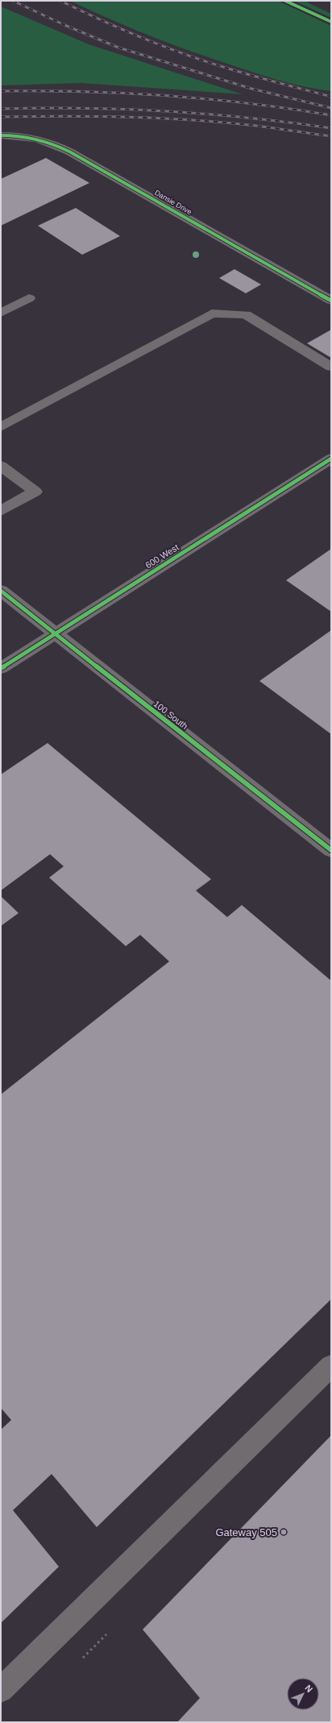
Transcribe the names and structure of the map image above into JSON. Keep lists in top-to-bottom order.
{
  "streets": {
    "street": ["Dansie Drive", "600 West", "100 South"]
  },
  "crossings": [
    ["600 West", "100 South"]
  ],
  "places": ["Gateway 505"],
  "north": "top right"
}
